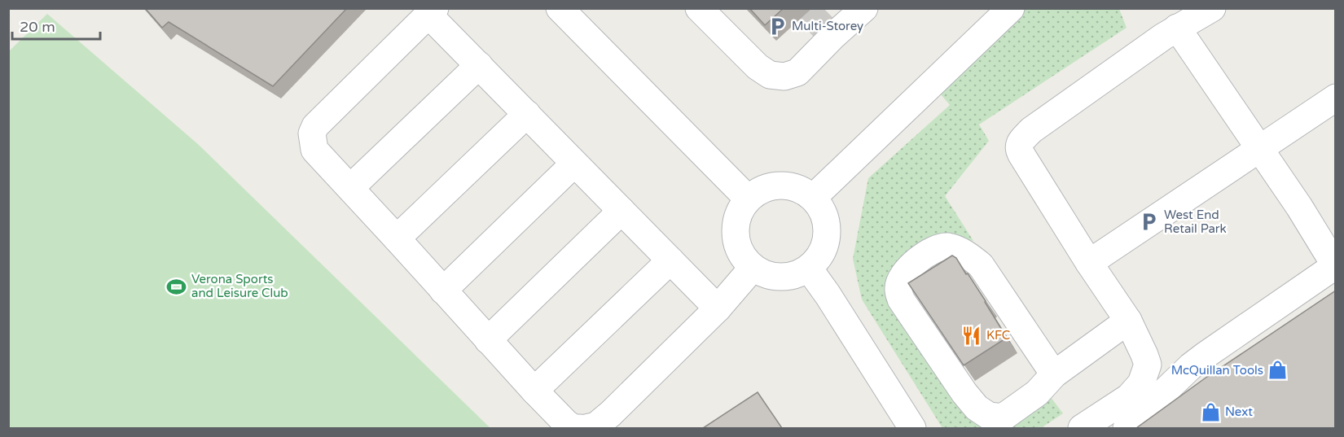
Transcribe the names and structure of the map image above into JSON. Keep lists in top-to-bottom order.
{
  "places": {
    "parking": ["Multi-Storey", "West End Retail Park"],
    "sports": ["Verona Sports and Leisure Club"],
    "restaurant": ["KFC"],
    "shop": ["McQuillan Tools", "Next"]
  },
  "scale_bar": "20 m"
}
